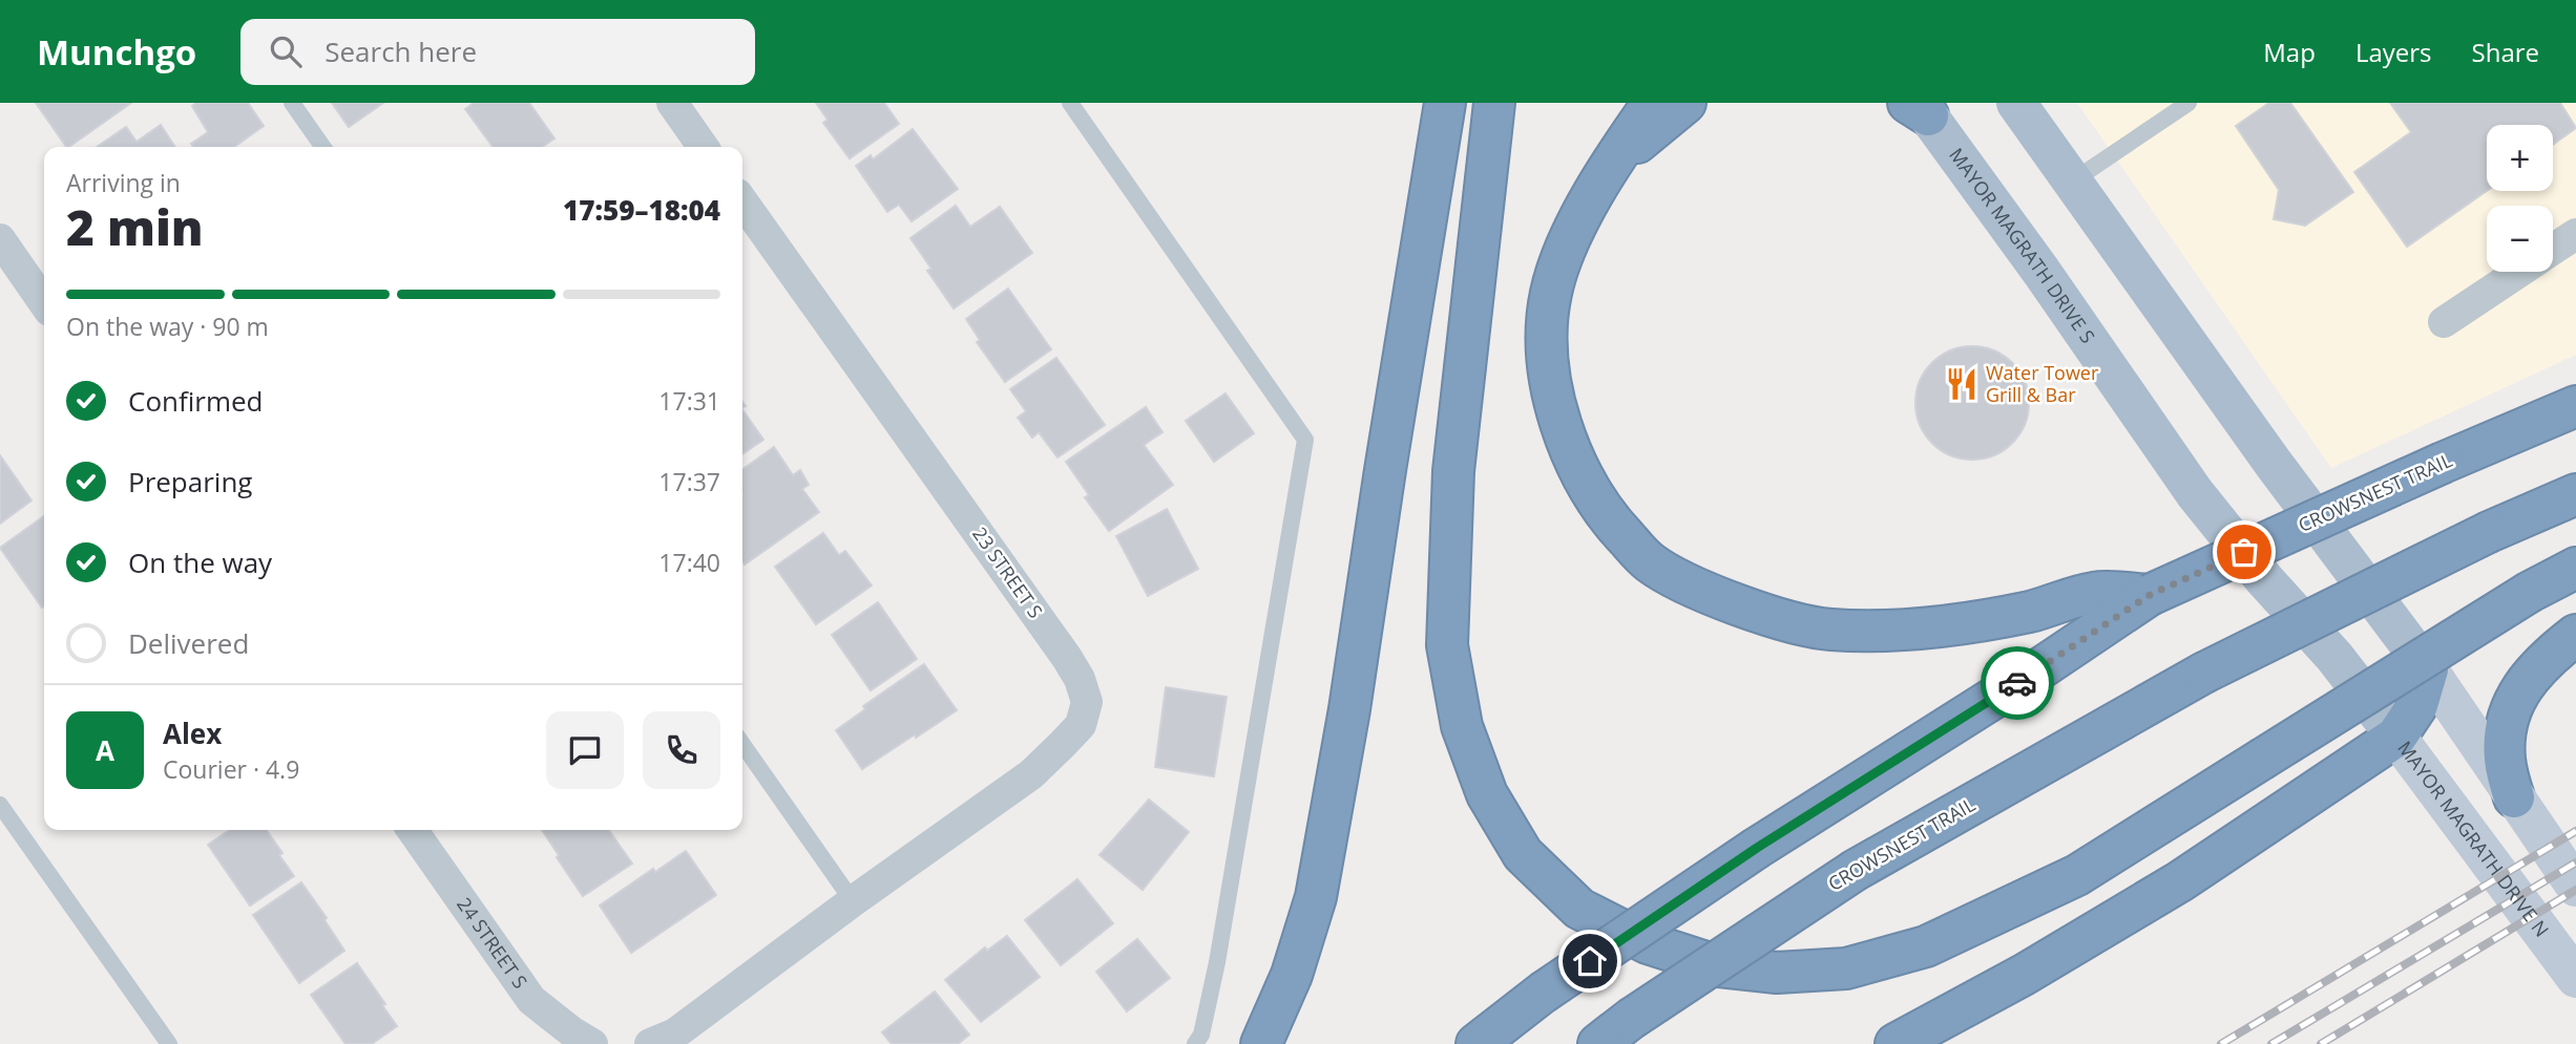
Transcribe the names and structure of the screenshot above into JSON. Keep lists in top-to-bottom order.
{
  "streets": {
    "highway": ["CROWSNEST TRAIL"],
    "main road": ["MAYOR MAGRATH DRIVE S", "MAYOR MAGRATH DRIVE N"],
    "street": ["23 STREET S", "24 STREET S"]
  },
  "crossings": [
    ["MAYOR MAGRATH DRIVE S", "MAYOR MAGRATH DRIVE N"]
  ],
  "places": {
    "restaurant": ["Water Tower Grill & Bar"]
  },
  "page": {
    "header": "Munchgo",
    "search": "Search here",
    "nav": ["Map", "Layers", "Share"],
    "map_buttons": ["+", "−"],
    "heading": ["2 min", "Arriving in", "17:59–18:04"],
    "panel": ["Alex", "Courier · 4.9"],
    "bar": "On the way · 90 m",
    "list": [
      ["Confirmed", "17:31"],
      ["Preparing", "17:37"],
      ["On the way", "17:40"],
      "Delivered"
    ],
    "round": "A"
  }
}
